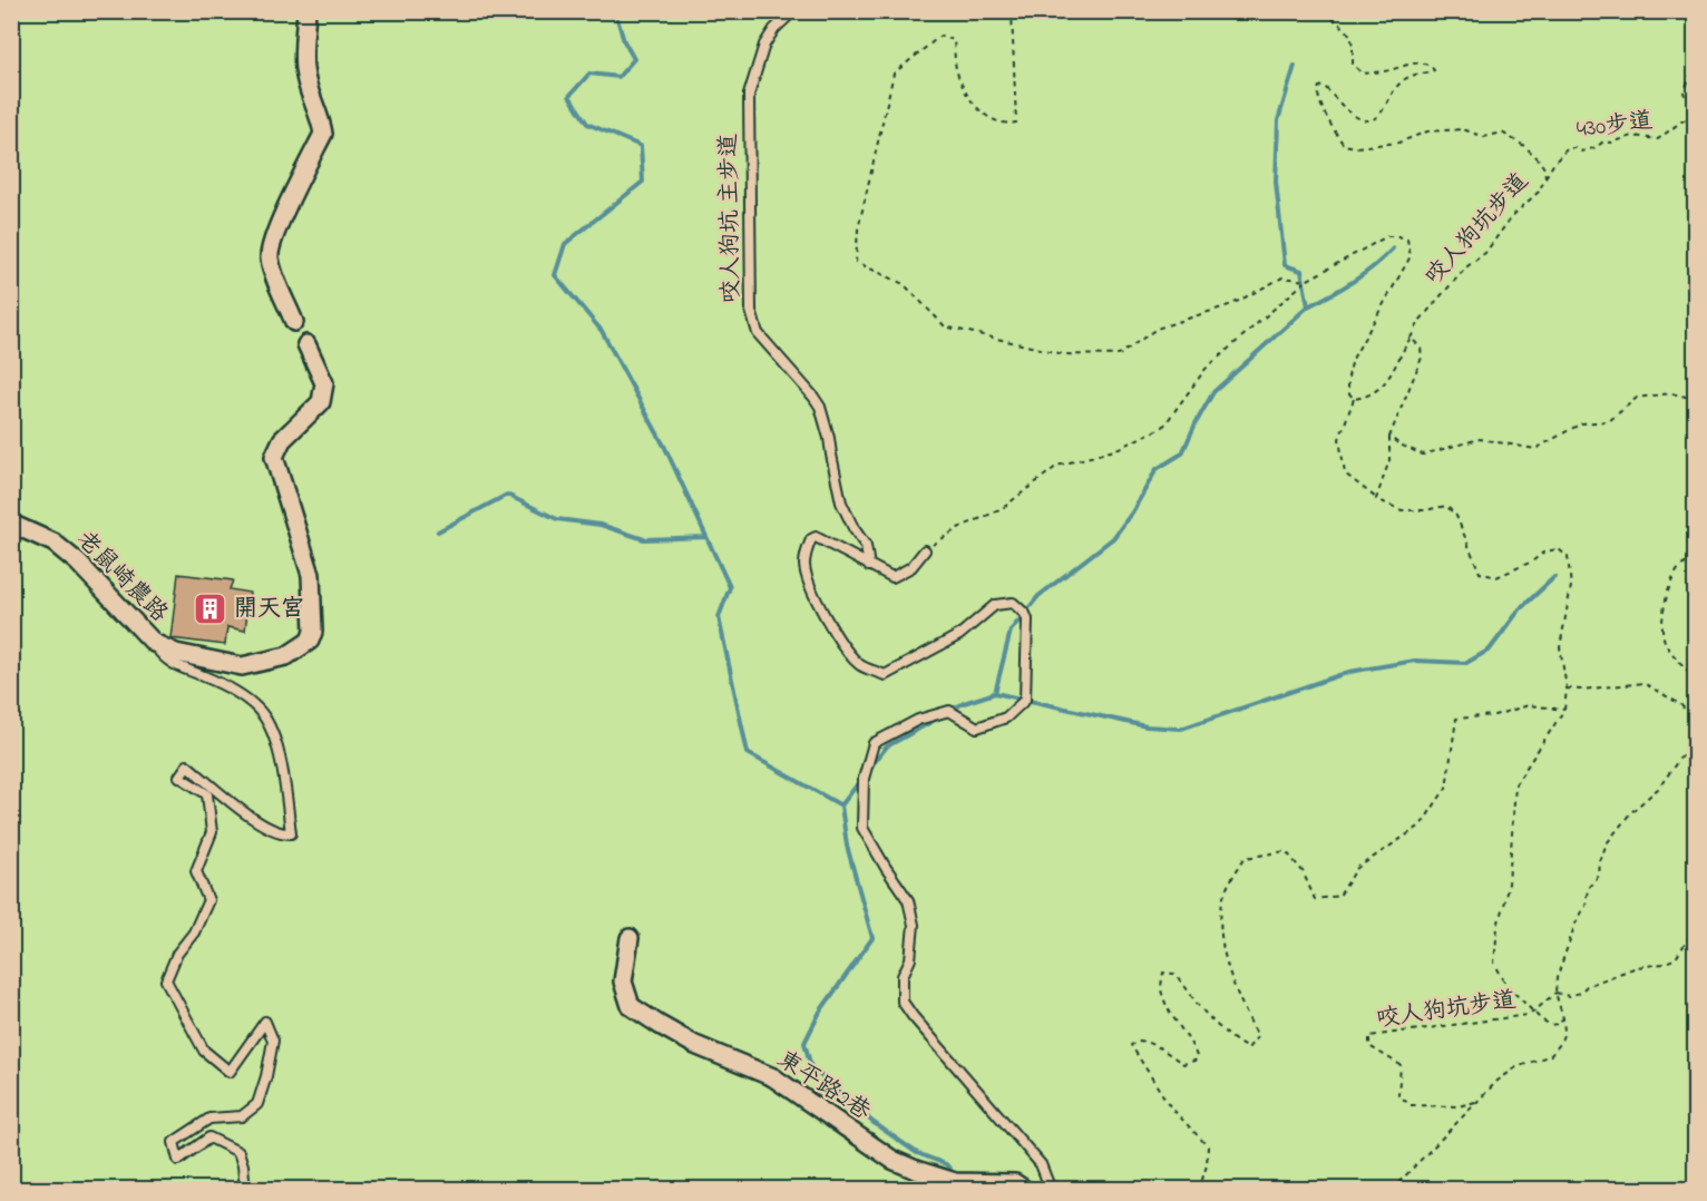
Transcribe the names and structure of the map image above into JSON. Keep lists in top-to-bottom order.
{
  "streets": {
    "street": ["老鼠崎農路", "東平路2巷"],
    "lane": ["咬人狗坑 主步道"],
    "path": ["430步道", "咬人狗坑步道"]
  },
  "crossings": [
    ["430步道", "咬人狗坑步道"]
  ],
  "places": {
    "building": ["開天宮"]
  }
}
